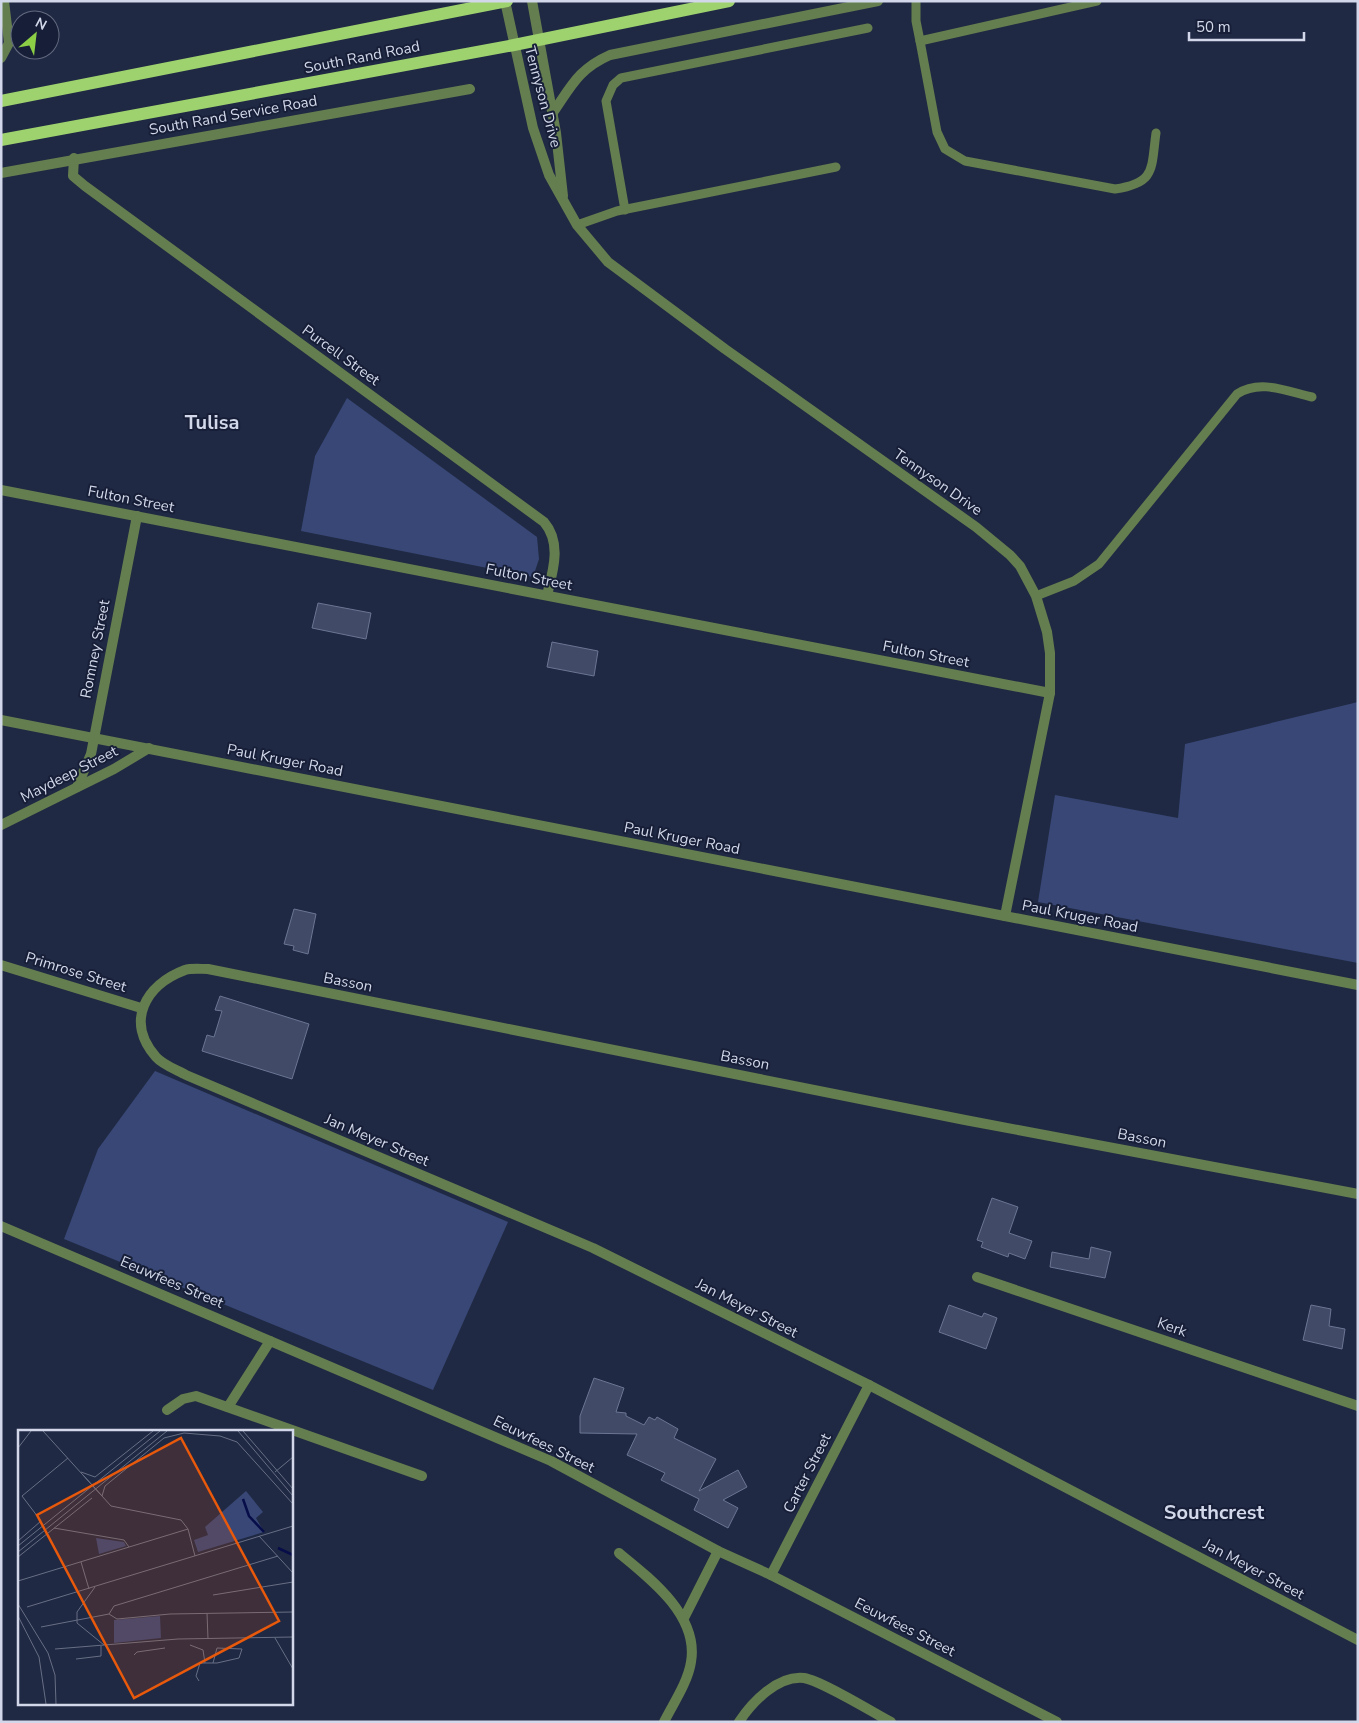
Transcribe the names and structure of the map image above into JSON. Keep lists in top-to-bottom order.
{
  "streets": {
    "main road": ["South Rand Road"],
    "street": [
      "Tennyson Drive",
      "South Rand Service Road",
      "Purcell Street",
      "Fulton Street",
      "Romney Street",
      "Paul Kruger Road",
      "Maydeep Street",
      "Primrose Street",
      "Basson",
      "Jan Meyer Street",
      "Eeuwfees Street",
      "Kerk",
      "Carter Street"
    ]
  },
  "crossings": [
    ["South Rand Road", "Tennyson Drive"],
    ["Tennyson Drive", "Fulton Street"],
    ["Tennyson Drive", "Paul Kruger Road"],
    ["South Rand Service Road", "Purcell Street"],
    ["Purcell Street", "Fulton Street"],
    ["Fulton Street", "Romney Street"],
    ["Romney Street", "Paul Kruger Road"],
    ["Romney Street", "Maydeep Street"],
    ["Paul Kruger Road", "Maydeep Street"],
    ["Primrose Street", "Basson"],
    ["Primrose Street", "Jan Meyer Street"],
    ["Basson", "Jan Meyer Street"],
    ["Jan Meyer Street", "Carter Street"],
    ["Eeuwfees Street", "Carter Street"]
  ],
  "districts": ["Tulisa", "Southcrest"],
  "scale_bar": "50 m",
  "north": "top right"
}
